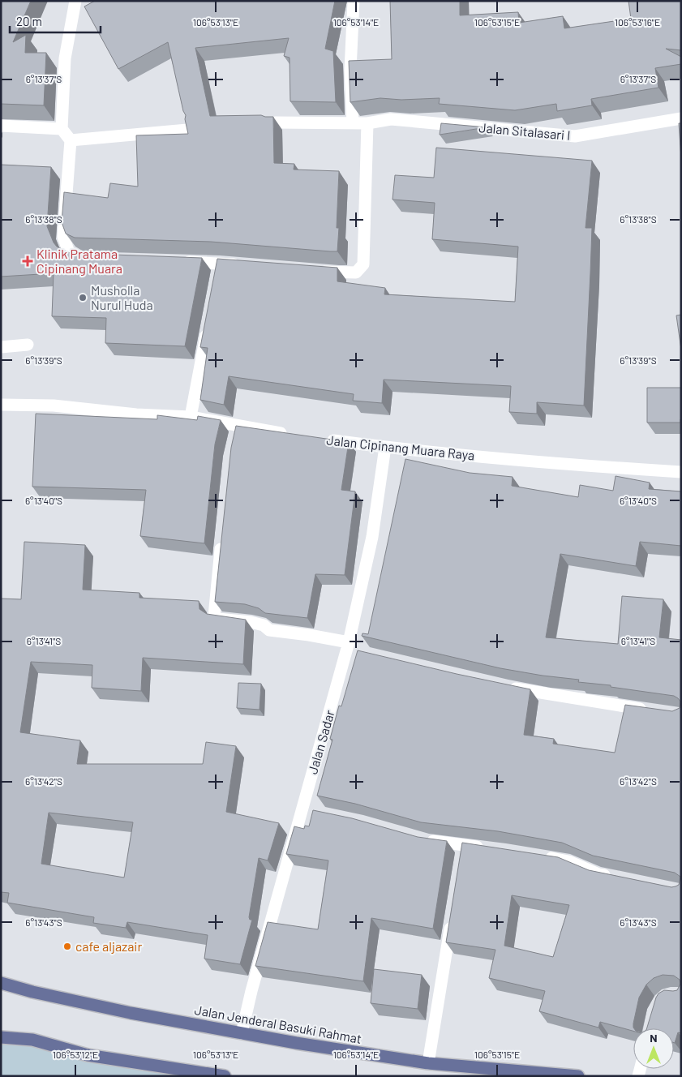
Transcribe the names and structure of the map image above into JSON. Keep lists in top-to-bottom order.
{
  "streets": {
    "main road": ["Jalan Jenderal Basuki Rahmat"],
    "street": ["Jalan Sitalasari I", "Jalan Cipinang Muara Raya", "Jalan Sadar"]
  },
  "crossings": [
    ["Jalan Cipinang Muara Raya", "Jalan Sadar"],
    ["Jalan Sadar", "Jalan Jenderal Basuki Rahmat"]
  ],
  "places": {
    "health": ["Klinik Pratama Cipinang Muara"],
    "other": ["Musholla Nurul Huda", "cafe aljazair"]
  },
  "scale_bar": "20 m",
  "north": "top",
  "coordinates": [
    "106°53'13\"E",
    "106°53'14\"E",
    "106°53'15\"E",
    "106°53'16\"E",
    "6°13'37\"S",
    "6°13'38\"S",
    "6°13'39\"S",
    "6°13'40\"S",
    "6°13'41\"S",
    "6°13'42\"S",
    "6°13'43\"S",
    "106°53'12\"E"
  ]
}
